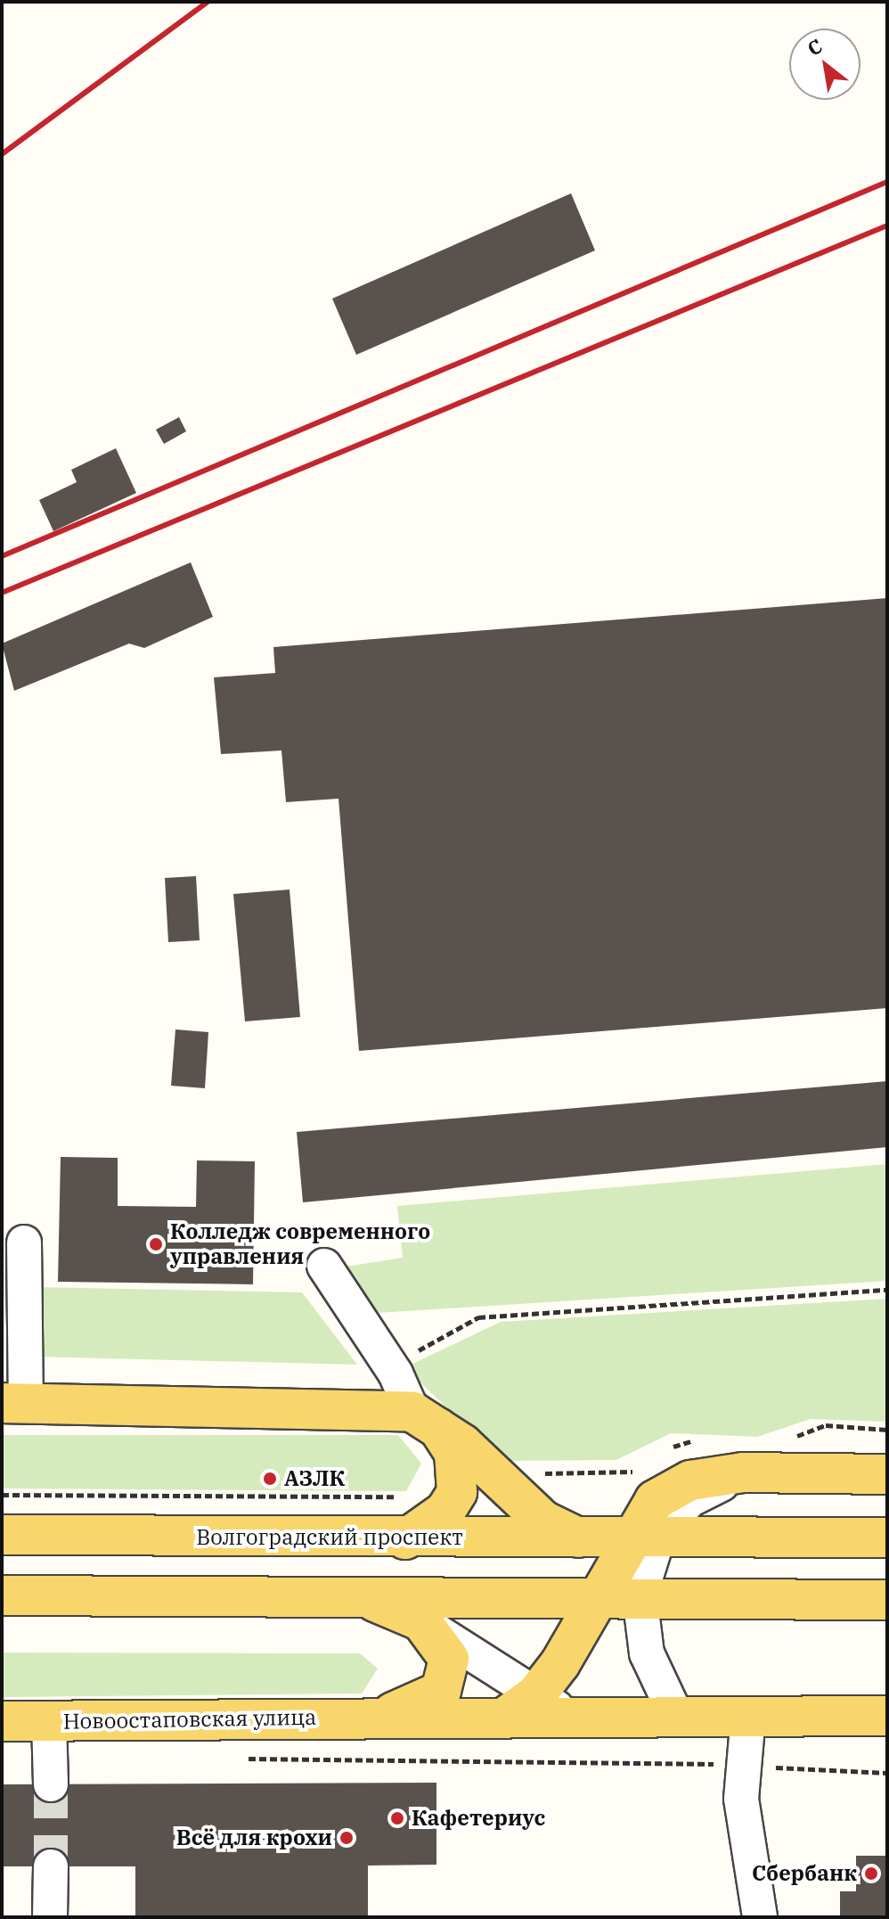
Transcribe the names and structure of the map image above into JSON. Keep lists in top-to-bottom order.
{
  "streets": {
    "main road": ["Волгоградский проспект", "Новоостаповская улица"]
  },
  "places": [
    "Колледж современного управления",
    "АЗЛК",
    "Кафетериус",
    "Всё для крохи",
    "Сбербанк"
  ],
  "north": "top left"
}
